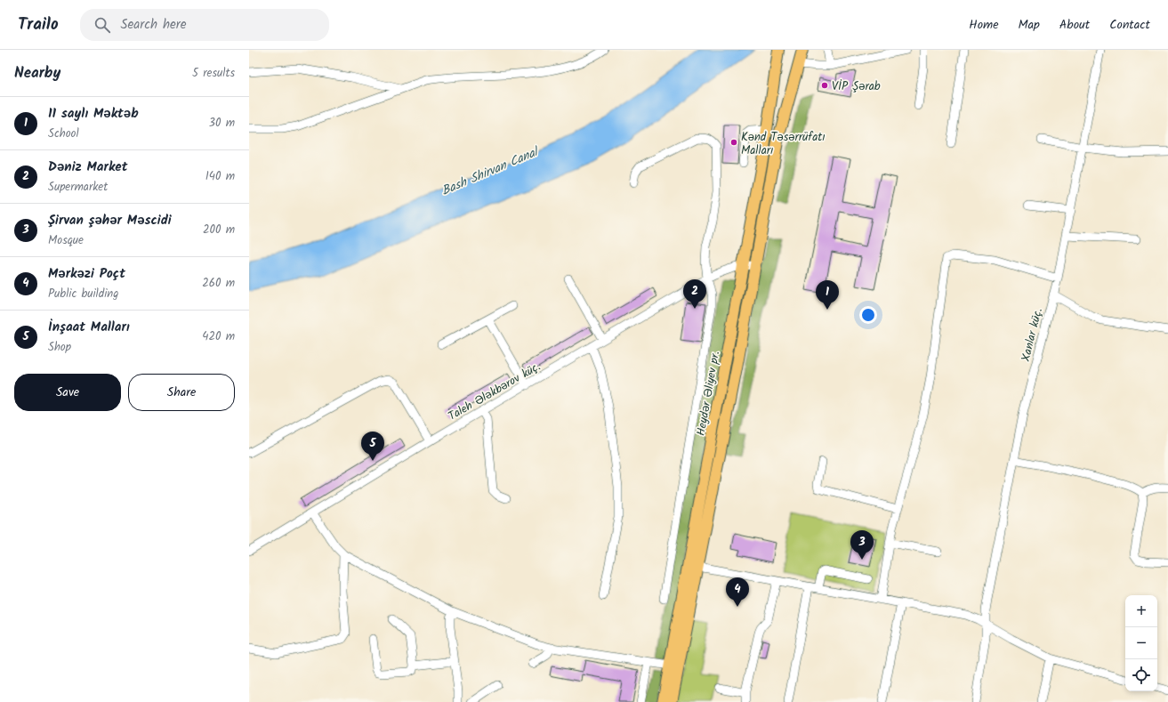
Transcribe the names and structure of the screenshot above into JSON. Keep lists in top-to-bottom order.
{
  "streets": {
    "main road": ["Heydər Əliyev pr."],
    "street": ["Xanlar küç.", "Taleh Ələkbərov küç."]
  },
  "crossings": [
    ["Taleh Ələkbərov küç.", "Heydər Əliyev pr."]
  ],
  "water": ["Bash Shirvan Canal"],
  "places": ["VİP Şərab", "Kənd Təsərrüfatı Malları"],
  "page": {
    "header": "Trailo",
    "search": "Search here",
    "nav": [
      "Home",
      "Map",
      "About",
      "Contact"
    ],
    "heading": ["Nearby", "5 results"],
    "list": [
      {
        "mark": "1",
        "name": "11 saylı Məktəb",
        "note": "School",
        "value": "30 m"
      },
      {
        "mark": "2",
        "name": "Dəniz Market",
        "note": "Supermarket",
        "value": "140 m"
      },
      {
        "mark": "3",
        "name": "Şirvan şəhər Məscidi",
        "note": "Mosque",
        "value": "200 m"
      },
      {
        "mark": "4",
        "name": "Mərkəzi Poçt",
        "note": "Public building",
        "value": "260 m"
      },
      {
        "mark": "5",
        "name": "İnşaat Malları",
        "note": "Shop",
        "value": "420 m"
      }
    ],
    "pins": [
      "2",
      "1",
      "5",
      "3",
      "4"
    ],
    "buttons": ["Save", "Share"],
    "map_buttons": ["+", "−"]
  }
}
